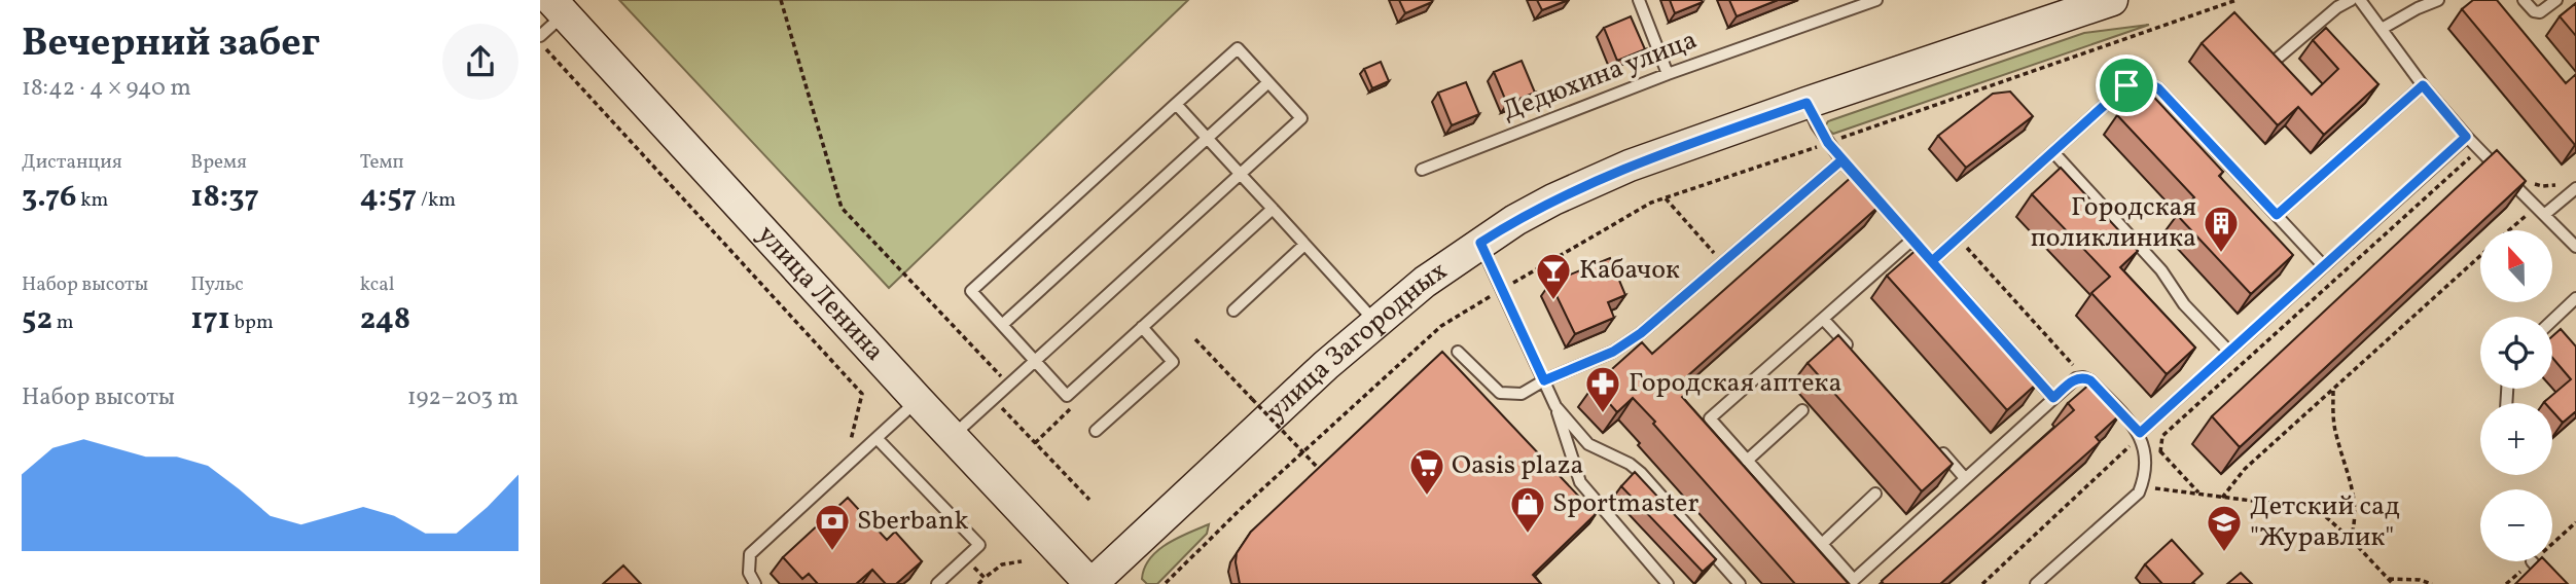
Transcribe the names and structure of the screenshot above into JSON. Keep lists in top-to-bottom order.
{
  "streets": {
    "main road": ["улица Ленина", "улица Загородных"],
    "lane": ["Дедюхина улица"]
  },
  "crossings": [
    ["улица Ленина", "улица Загородных"]
  ],
  "places": {
    "building": ["Городская поликлиника"],
    "bar": ["Кабачок"],
    "pharmacy": ["Городская аптека"],
    "supermarket": ["Oasis plaza"],
    "shop": ["Sportmaster"],
    "bank": ["Sberbank"],
    "school or university": ["Детский сад \"Журавлик\""]
  },
  "north": "top",
  "page": {
    "heading": ["Вечерний забег", "18:42 · 4 × 940 m"],
    "stats": [
      ["Дистанция", "3.76 km"],
      ["Время", "18:37"],
      ["Темп", "4:57 /km"],
      ["Набор высоты", "52 m"],
      ["Пульс", "171 bpm"],
      ["kcal", "248"]
    ],
    "map_buttons": ["+", "−"],
    "chart": ["Набор высоты", "192–203 m"]
  }
}
